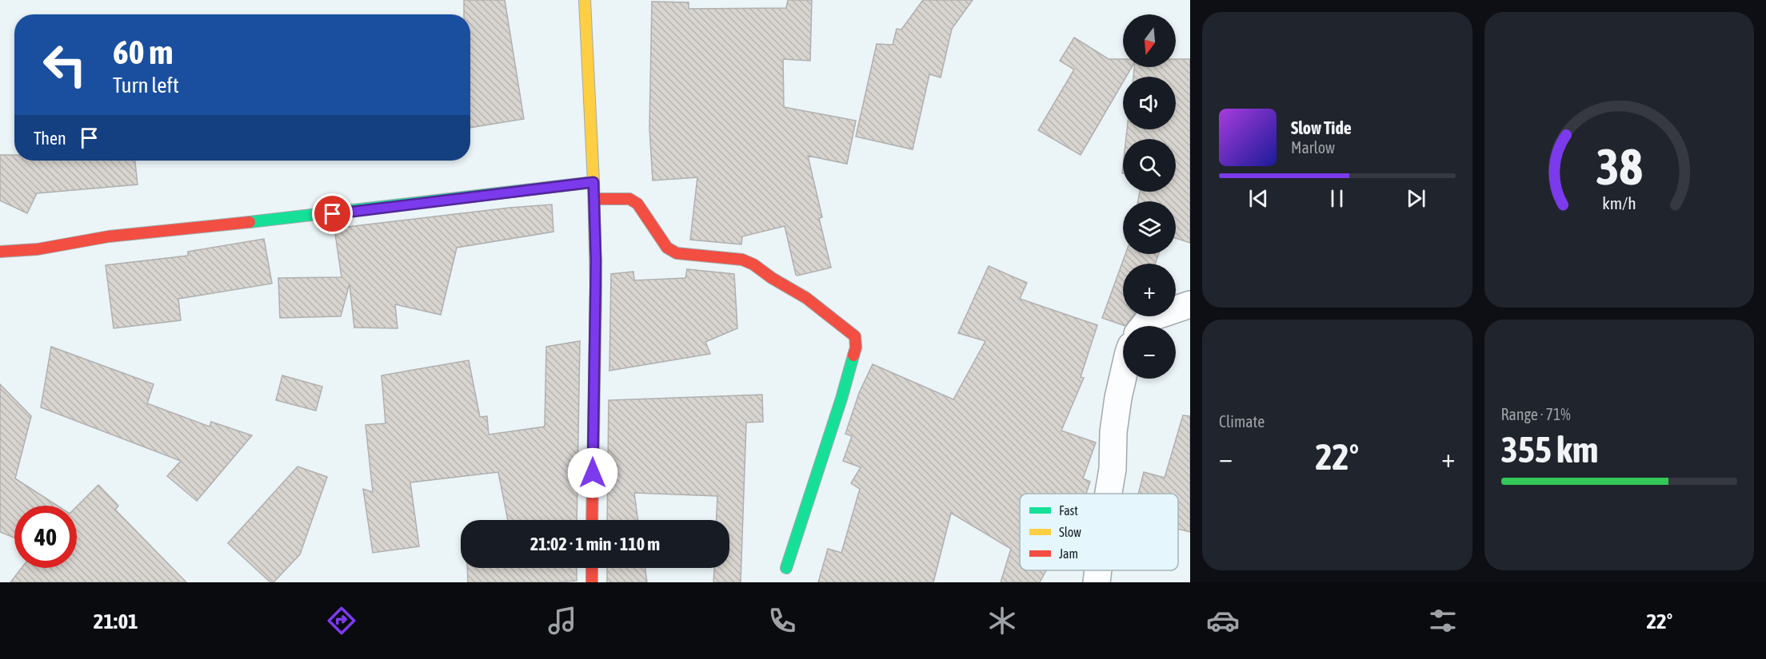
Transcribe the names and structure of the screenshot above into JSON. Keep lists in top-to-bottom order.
{
  "legend": ["Fast", "Slow", "Jam"],
  "north": "bottom",
  "page": {
    "map_buttons": ["+", "−"],
    "turn": ["60 m", "Turn left"],
    "song": ["Slow Tide", "Marlow"],
    "then": "Then",
    "tile": [
      "Climate",
      ["Range · 71%", "355 km"]
    ],
    "heat": ["−", "22°", "+"],
    "limit": "40",
    "trip": "21:02 · 1 min · 110 m",
    "tabs": ["21:01", "22°"],
    "gauge": ["38", "km/h"]
  }
}
